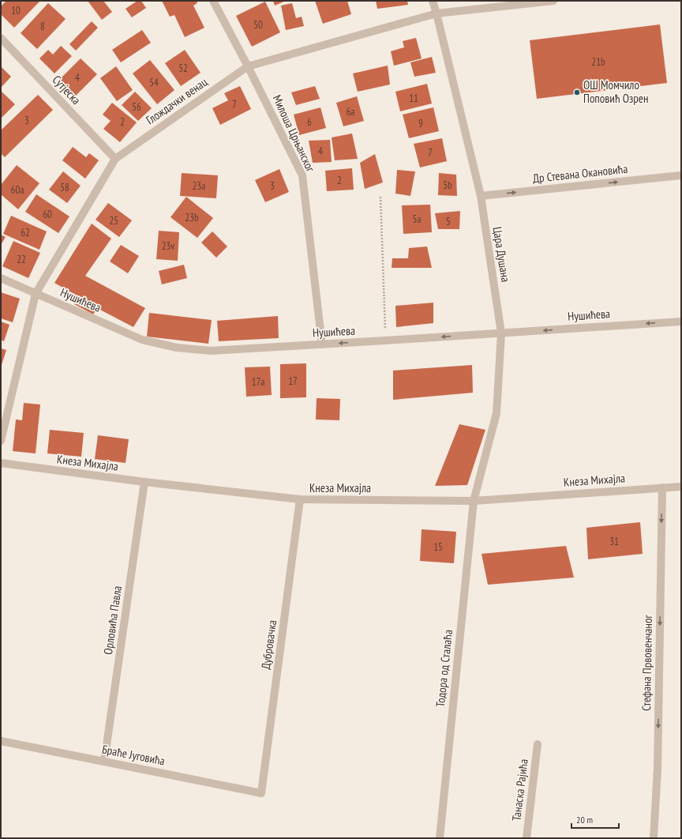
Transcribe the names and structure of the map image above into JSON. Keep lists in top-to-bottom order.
{
  "streets": {
    "street": [
      "Сутјеска",
      "Глождачки венац",
      "Милоша Црњанског",
      "Др Стевана Окановића",
      "Цара Душана",
      "Нушићева",
      "Кнеза Михајла",
      "Орловића Павла",
      "Дубровачка",
      "Стефана Првовенчаног",
      "Тодора од Сталаћа",
      "Браће Југовића",
      "Танаска Рајића"
    ]
  },
  "crossings": [
    ["Сутјеска", "Глождачки венац"],
    ["Глождачки венац", "Милоша Црњанског"],
    ["Глождачки венац", "Цара Душана"],
    ["Глождачки венац", "Нушићева"],
    ["Милоша Црњанског", "Нушићева"],
    ["Др Стевана Окановића", "Цара Душана"],
    ["Цара Душана", "Нушићева"],
    ["Цара Душана", "Кнеза Михајла"],
    ["Цара Душана", "Тодора од Сталаћа"],
    ["Кнеза Михајла", "Орловића Павла"],
    ["Кнеза Михајла", "Дубровачка"],
    ["Кнеза Михајла", "Стефана Првовенчаног"],
    ["Кнеза Михајла", "Тодора од Сталаћа"],
    ["Орловића Павла", "Браће Југовића"],
    ["Дубровачка", "Браће Југовића"]
  ],
  "one_way": ["Др Стевана Окановића", "Нушићева", "Стефана Првовенчаног"],
  "places": ["ОШ Момчило Поповић Озрен"],
  "house_numbers": [
    "10",
    "50",
    "8",
    "21b",
    "52",
    "4",
    "54",
    "11",
    "7",
    "56",
    "6a",
    "3",
    "2",
    "6",
    "9",
    "4",
    "7",
    "2",
    "5b",
    "23a",
    "3",
    "58",
    "60a",
    "60",
    "23b",
    "5a",
    "25",
    "5",
    "62",
    "23v",
    "22",
    "17",
    "17a",
    "31",
    "15"
  ],
  "scale_bar": "20 m"
}
